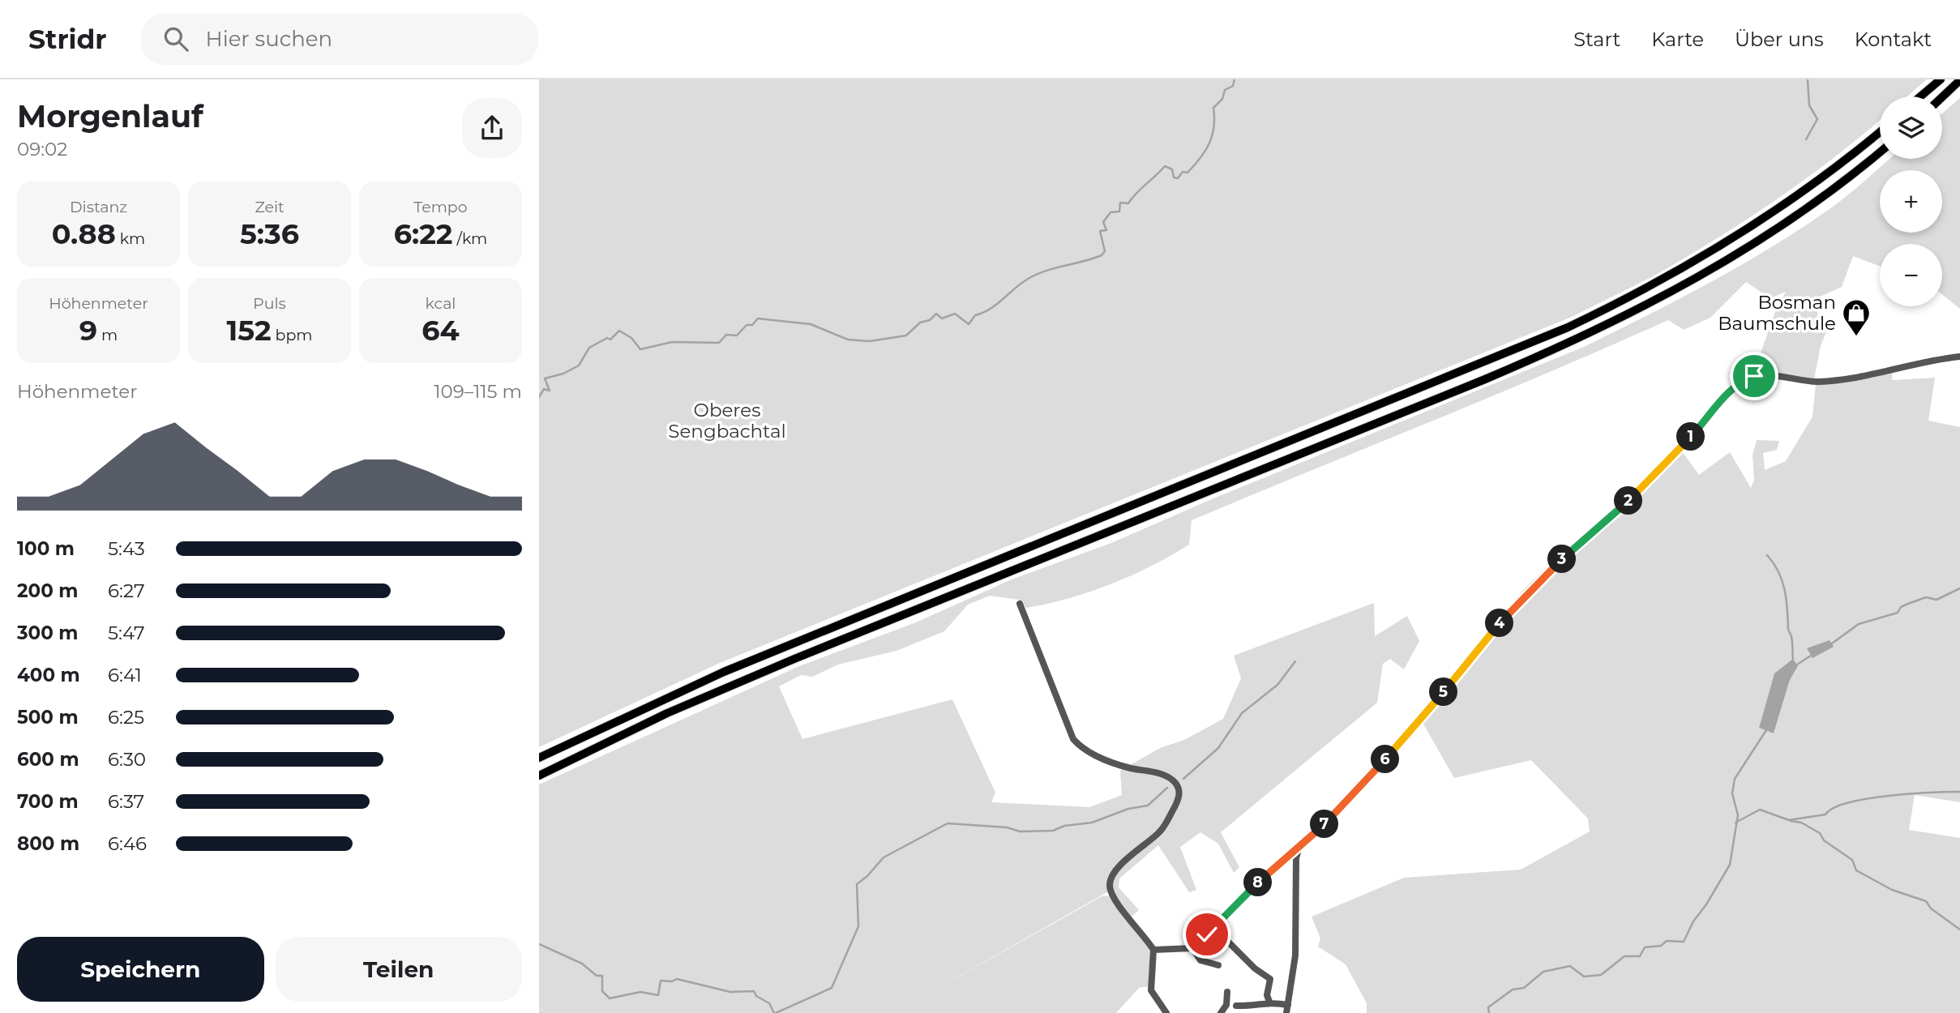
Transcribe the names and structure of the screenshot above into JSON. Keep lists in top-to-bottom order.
{
  "parks": ["Oberes Sengbachtal"],
  "places": {
    "shop": ["Bosman Baumschule"]
  },
  "page": {
    "header": "Stridr",
    "search": "Hier suchen",
    "nav": [
      "Start",
      "Karte",
      "Über uns",
      "Kontakt"
    ],
    "heading": ["Morgenlauf", "09:02"],
    "map_buttons": ["+", "−"],
    "stats": [
      ["Distanz", "0.88 km"],
      ["Zeit", "5:36"],
      ["Tempo", "6:22 /km"],
      ["Höhenmeter", "9 m"],
      ["Puls", "152 bpm"],
      ["kcal", "64"]
    ],
    "chart": ["Höhenmeter", "109–115 m"],
    "pins": [
      "1",
      "2",
      "3",
      "4",
      "5",
      "6",
      "7",
      "8"
    ],
    "list": [
      {
        "name": "100 m",
        "note": "5:43"
      },
      {
        "name": "200 m",
        "note": "6:27"
      },
      {
        "name": "300 m",
        "note": "5:47"
      },
      {
        "name": "400 m",
        "note": "6:41"
      },
      {
        "name": "500 m",
        "note": "6:25"
      },
      {
        "name": "600 m",
        "note": "6:30"
      },
      {
        "name": "700 m",
        "note": "6:37"
      },
      {
        "name": "800 m",
        "note": "6:46"
      }
    ],
    "buttons": ["Speichern", "Teilen"]
  }
}
